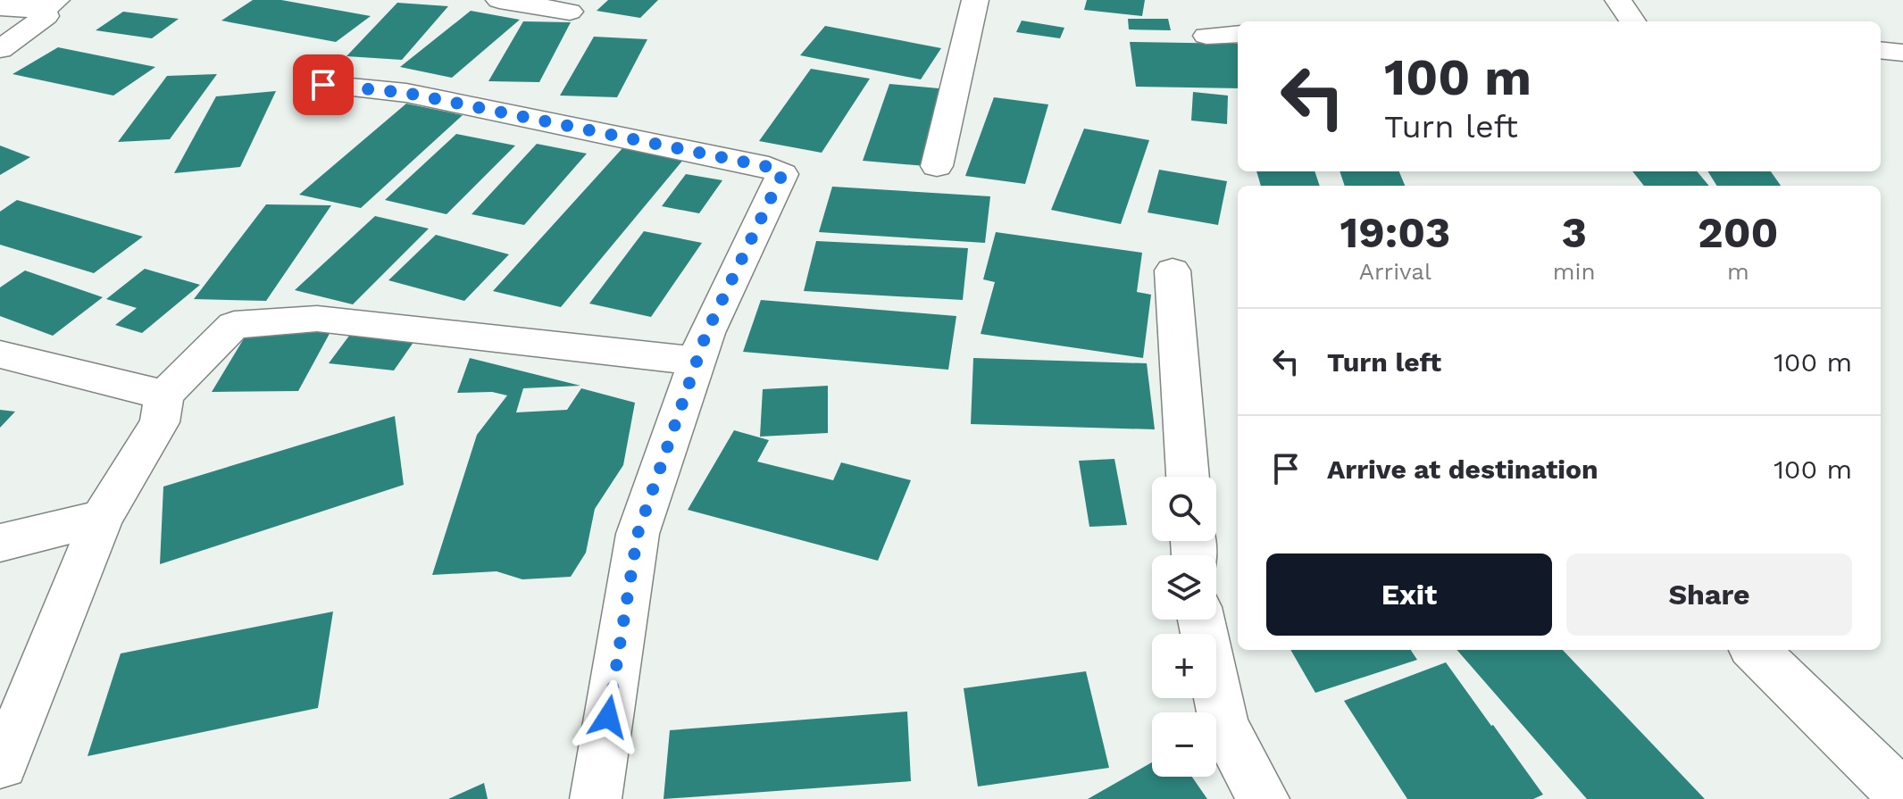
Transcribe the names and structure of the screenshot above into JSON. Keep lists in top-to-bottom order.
{
  "page": {
    "turn": ["100 m", "Turn left"],
    "eta": [
      "19:03",
      "Arrival",
      "3",
      "min",
      "200",
      "m"
    ],
    "list": [
      {
        "name": "Turn left",
        "value": "100 m"
      },
      {
        "name": "Arrive at destination",
        "value": "100 m"
      }
    ],
    "map_buttons": ["+", "−"],
    "buttons": ["Exit", "Share"]
  }
}
